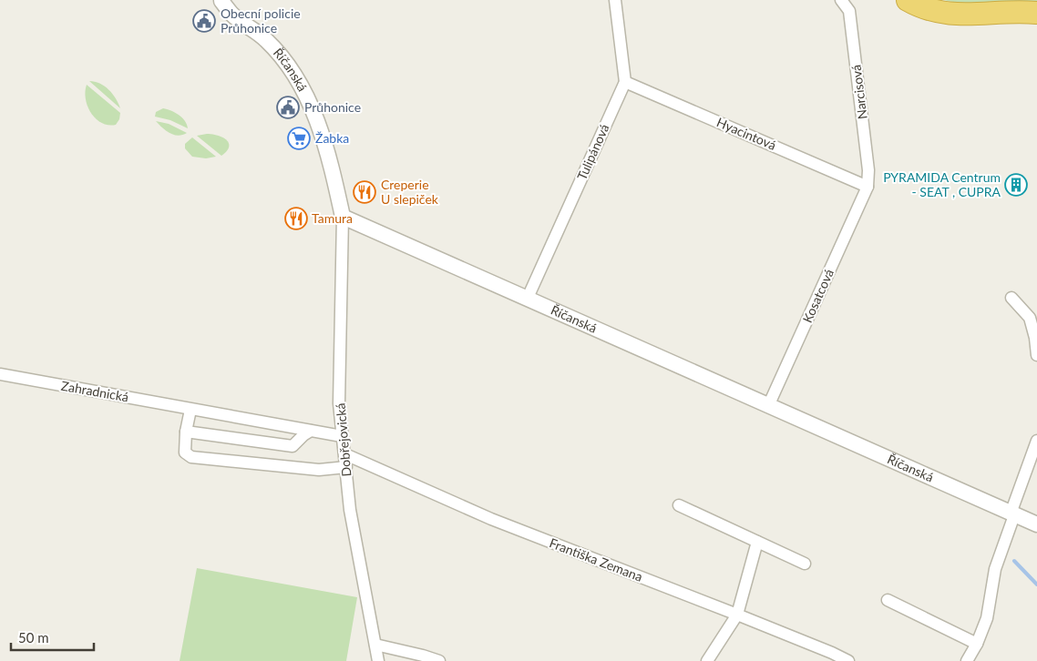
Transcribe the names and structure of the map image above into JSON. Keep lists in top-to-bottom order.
{
  "streets": {
    "street": [
      "Říčanská",
      "Narcisová",
      "Hyacintová",
      "Tulipánová",
      "Kosatcová",
      "Zahradnická",
      "Dobřejovická",
      "Františka Zemana"
    ]
  },
  "crossings": [
    ["Říčanská", "Tulipánová"],
    ["Říčanská", "Kosatcová"],
    ["Říčanská", "Dobřejovická"],
    ["Narcisová", "Hyacintová"],
    ["Narcisová", "Kosatcová"],
    ["Hyacintová", "Tulipánová"],
    ["Hyacintová", "Kosatcová"],
    ["Zahradnická", "Dobřejovická"],
    ["Dobřejovická", "Františka Zemana"]
  ],
  "places": {
    "public building": ["Obecní policie Průhonice", "Průhonice"],
    "supermarket": ["Žabka"],
    "building": ["PYRAMIDA Centrum - SEAT , CUPRA"],
    "restaurant": ["Creperie U slepiček", "Tamura"]
  },
  "scale_bar": "50 m"
}
